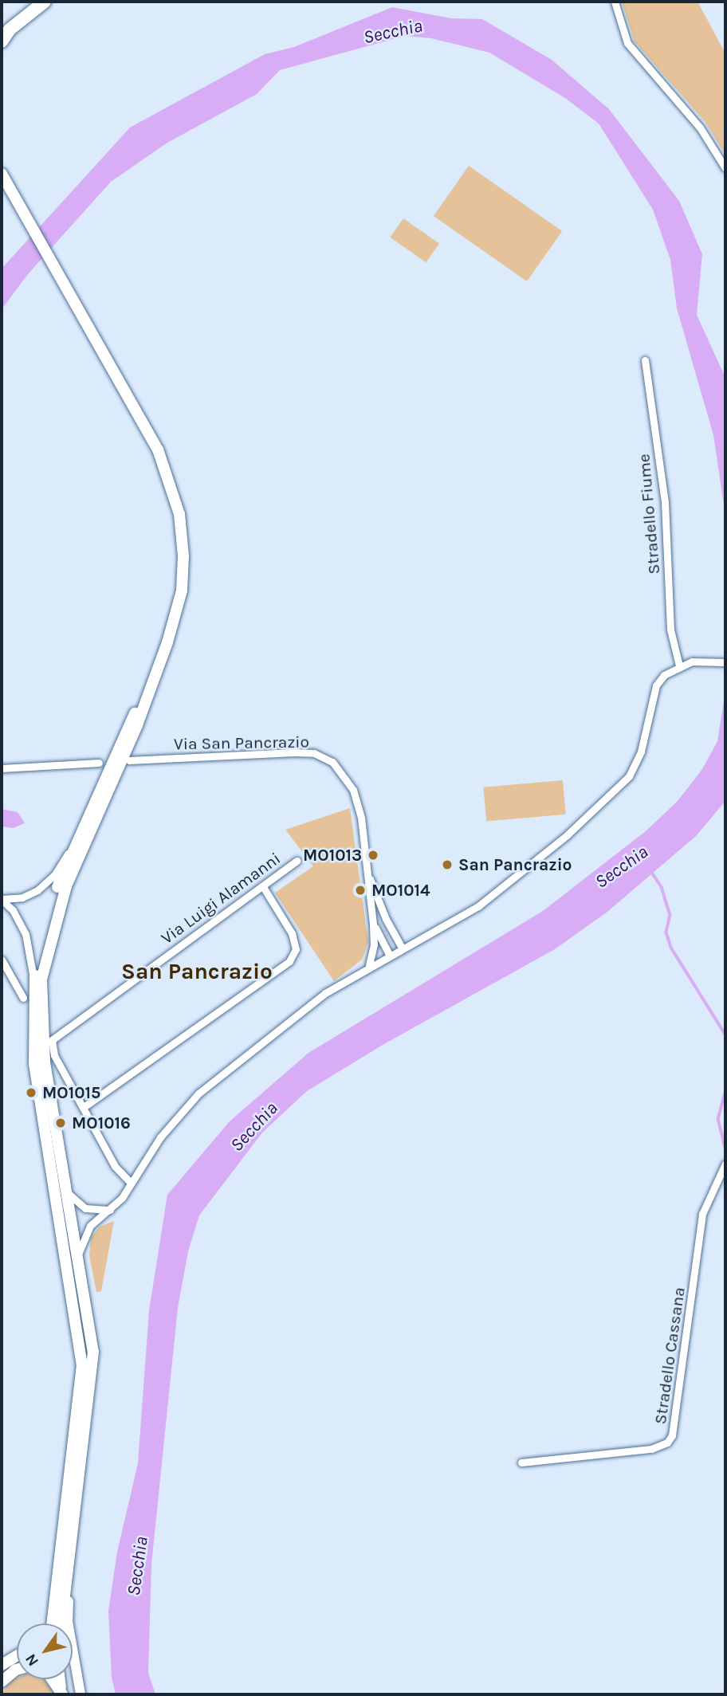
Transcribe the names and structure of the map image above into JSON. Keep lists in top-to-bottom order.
{
  "streets": {
    "street": [
      "Stradello Fiume",
      "Via San Pancrazio",
      "Via Luigi Alamanni",
      "Stradello Cassana"
    ]
  },
  "districts": ["San Pancrazio"],
  "water": ["Secchia"],
  "places": [
    "MO1013",
    "San Pancrazio",
    "MO1014",
    "MO1015",
    "MO1016"
  ],
  "north": "bottom left"
}
